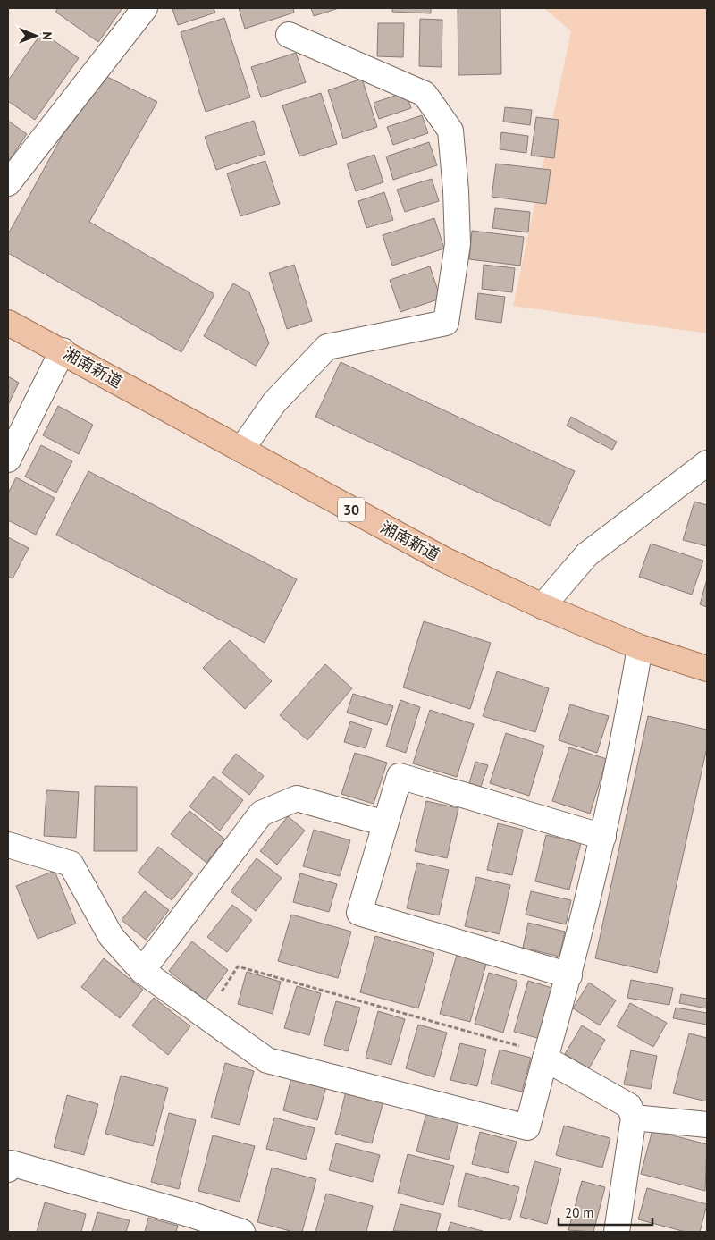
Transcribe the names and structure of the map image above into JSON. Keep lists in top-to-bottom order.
{
  "streets": {
    "main road": ["湘南新道", "30"]
  },
  "scale_bar": "20 m",
  "north": "right"
}
